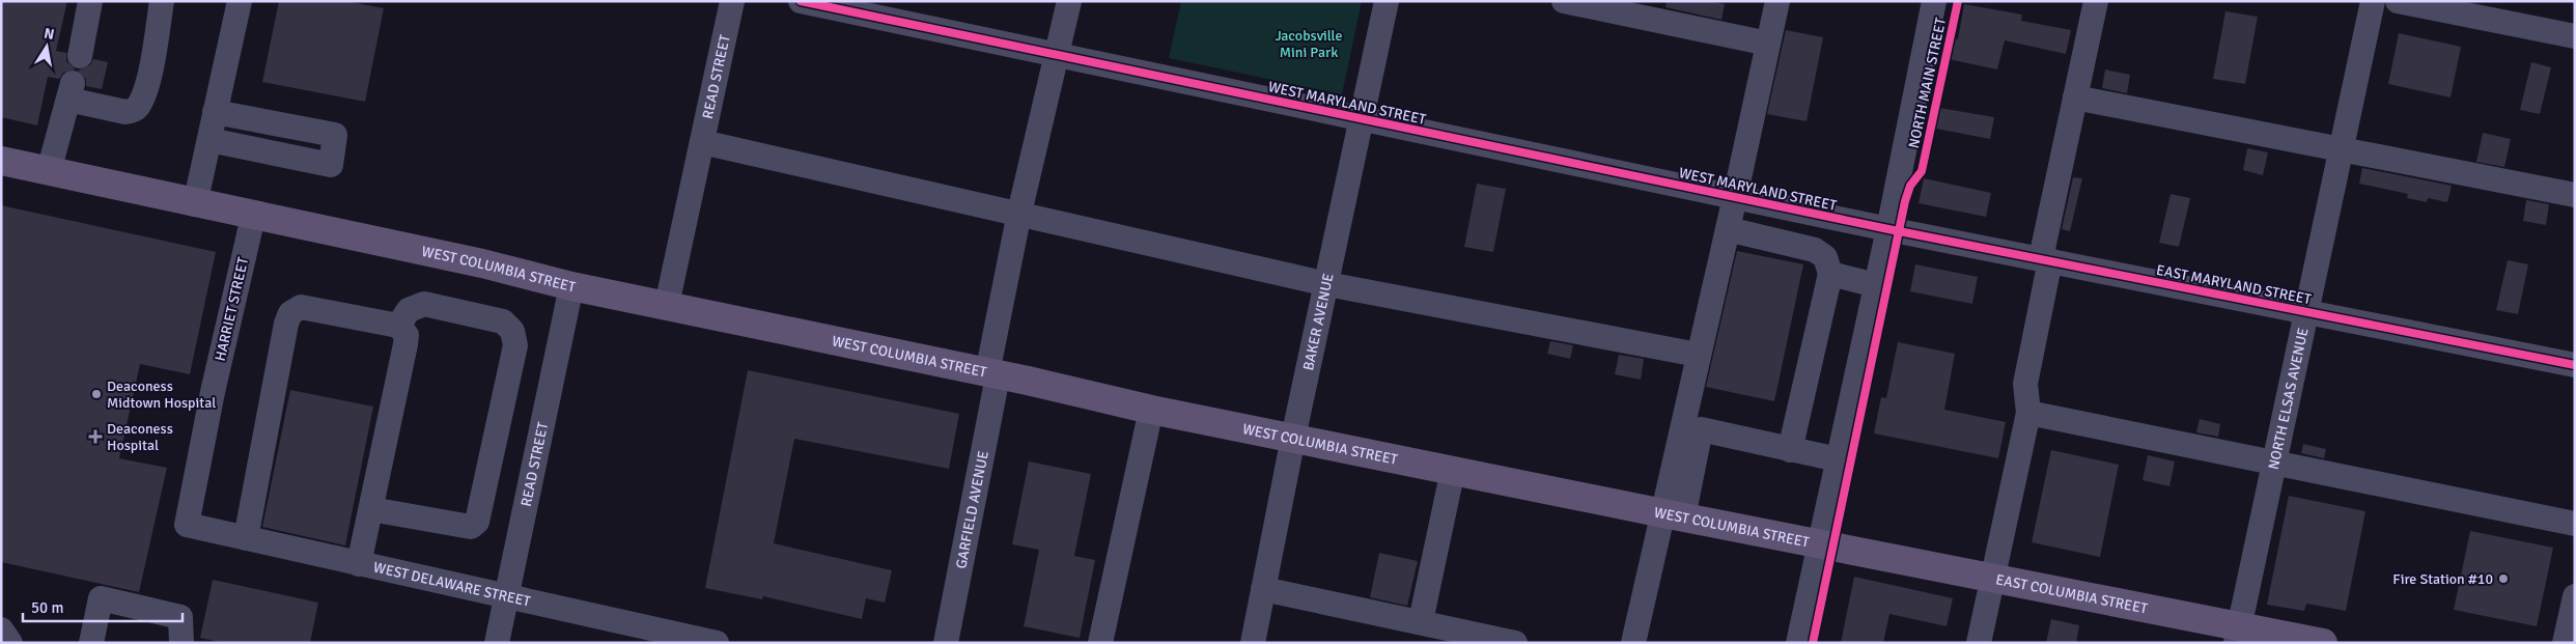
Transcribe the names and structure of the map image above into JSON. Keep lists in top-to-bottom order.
{
  "streets": {
    "main road": ["WEST COLUMBIA STREET", "EAST COLUMBIA STREET"],
    "street": [
      "READ STREET",
      "NORTH MAIN STREET",
      "WEST MARYLAND STREET",
      "EAST MARYLAND STREET",
      "HARRIET STREET",
      "BAKER AVENUE",
      "NORTH ELSAS AVENUE",
      "GARFIELD AVENUE",
      "WEST DELAWARE STREET"
    ]
  },
  "crossings": [
    ["READ STREET", "WEST COLUMBIA STREET"],
    ["READ STREET", "WEST DELAWARE STREET"],
    ["NORTH MAIN STREET", "WEST MARYLAND STREET"],
    ["NORTH MAIN STREET", "WEST COLUMBIA STREET"],
    ["NORTH MAIN STREET", "EAST MARYLAND STREET"],
    ["NORTH MAIN STREET", "EAST COLUMBIA STREET"],
    ["WEST MARYLAND STREET", "EAST MARYLAND STREET"],
    ["WEST MARYLAND STREET", "BAKER AVENUE"],
    ["WEST MARYLAND STREET", "GARFIELD AVENUE"],
    ["WEST COLUMBIA STREET", "HARRIET STREET"],
    ["WEST COLUMBIA STREET", "BAKER AVENUE"],
    ["WEST COLUMBIA STREET", "GARFIELD AVENUE"],
    ["WEST COLUMBIA STREET", "EAST COLUMBIA STREET"],
    ["EAST MARYLAND STREET", "NORTH ELSAS AVENUE"],
    ["HARRIET STREET", "WEST DELAWARE STREET"],
    ["NORTH ELSAS AVENUE", "EAST COLUMBIA STREET"]
  ],
  "parks": ["Jacobsville Mini Park"],
  "places": {
    "other": ["Deaconess Midtown Hospital", "Fire Station #10"],
    "health": ["Deaconess Hospital"]
  },
  "scale_bar": "50 m",
  "north": "top"
}
